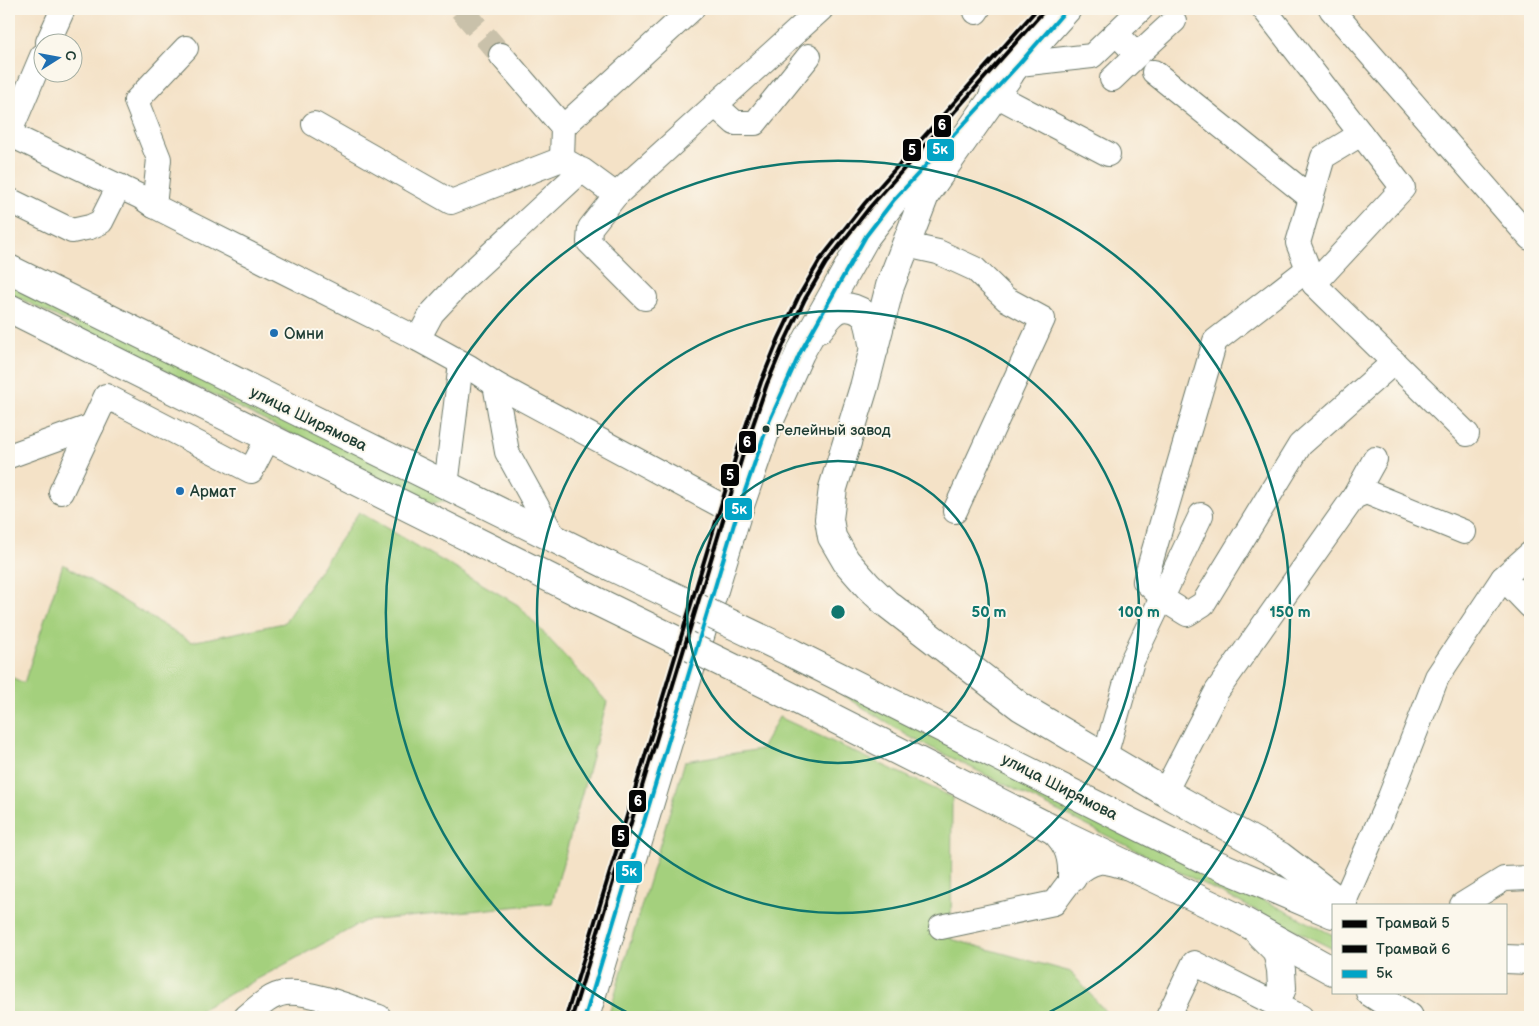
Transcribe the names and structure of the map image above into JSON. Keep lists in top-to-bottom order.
{
  "streets": {
    "main road": ["улица Ширямова"]
  },
  "places": ["Омни", "Релейный завод", "Армат"],
  "lines": ["tram line 5", "transit line 5к", "tram line 6"],
  "legend": ["Трамвай 5", "Трамвай 6", "5к"],
  "north": "right",
  "rings": ["50 m", "100 m", "150 m"]
}
